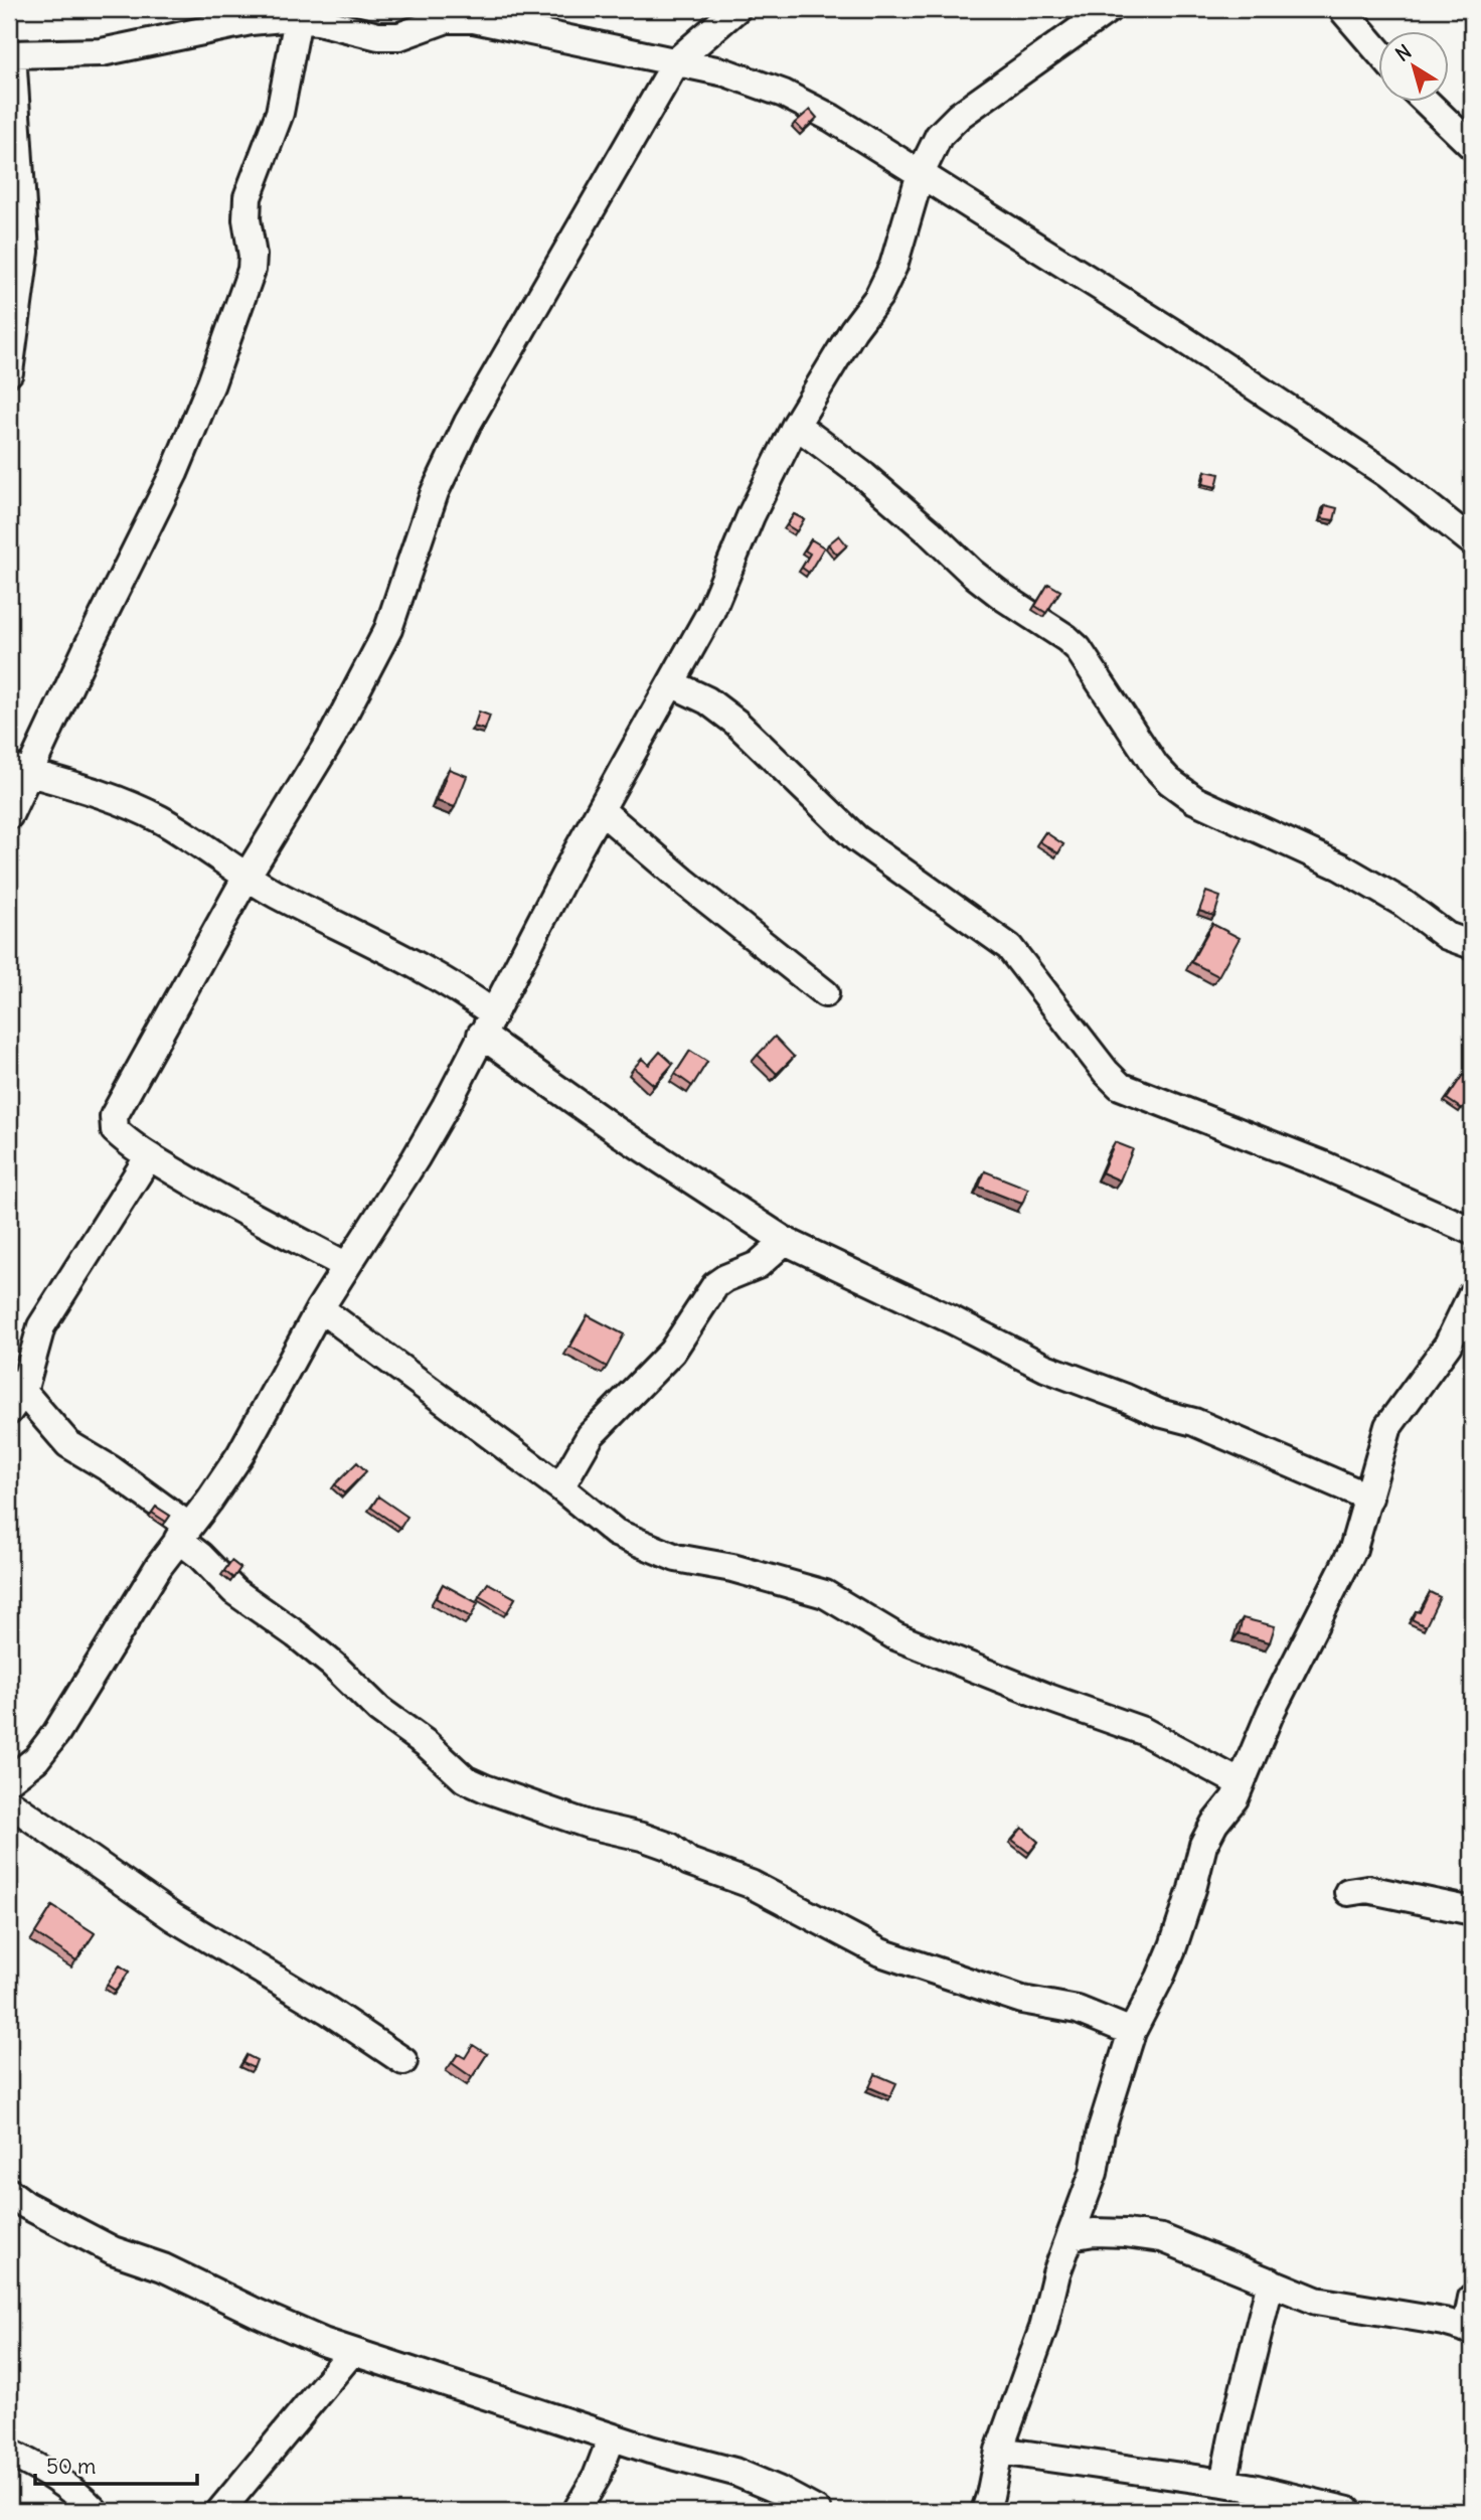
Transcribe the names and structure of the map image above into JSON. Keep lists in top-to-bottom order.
{
  "scale_bar": "50 m",
  "north": "top left"
}
